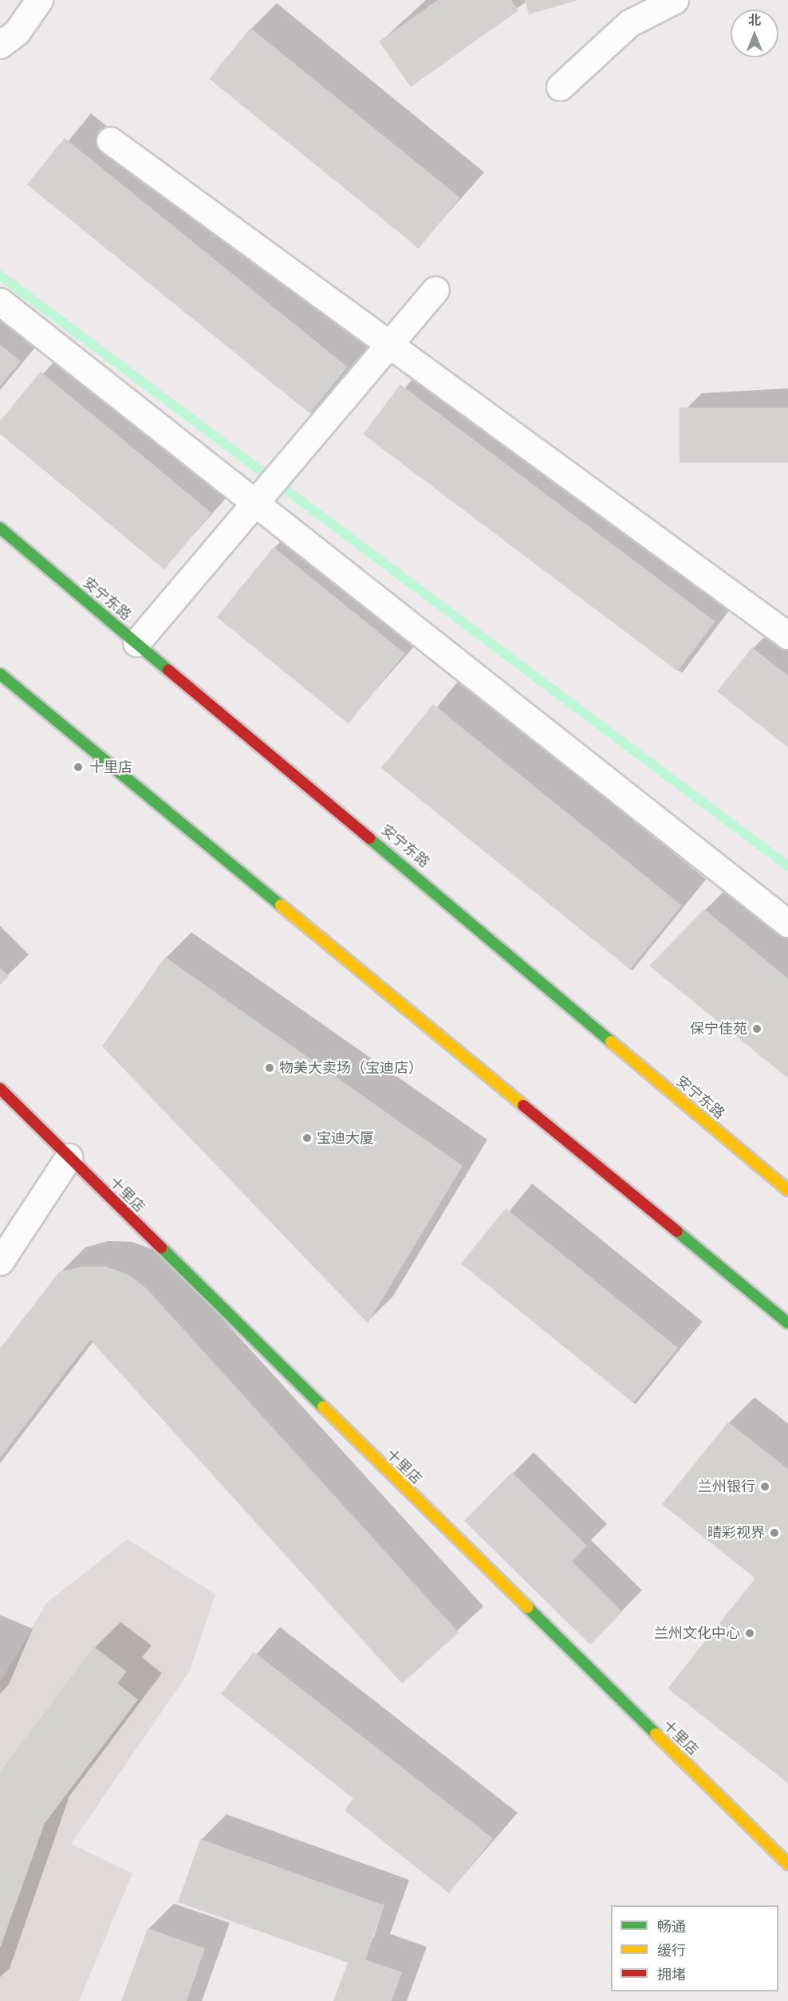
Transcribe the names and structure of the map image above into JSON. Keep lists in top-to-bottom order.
{
  "streets": {
    "main road": ["安宁东路", "十里店"]
  },
  "places": [
    "十里店",
    "保宁佳苑",
    "物美大卖场（宝迪店）",
    "宝迪大厦",
    "兰州银行",
    "晴彩视界",
    "兰州文化中心"
  ],
  "legend": ["畅通", "缓行", "拥堵"],
  "north": "top"
}
